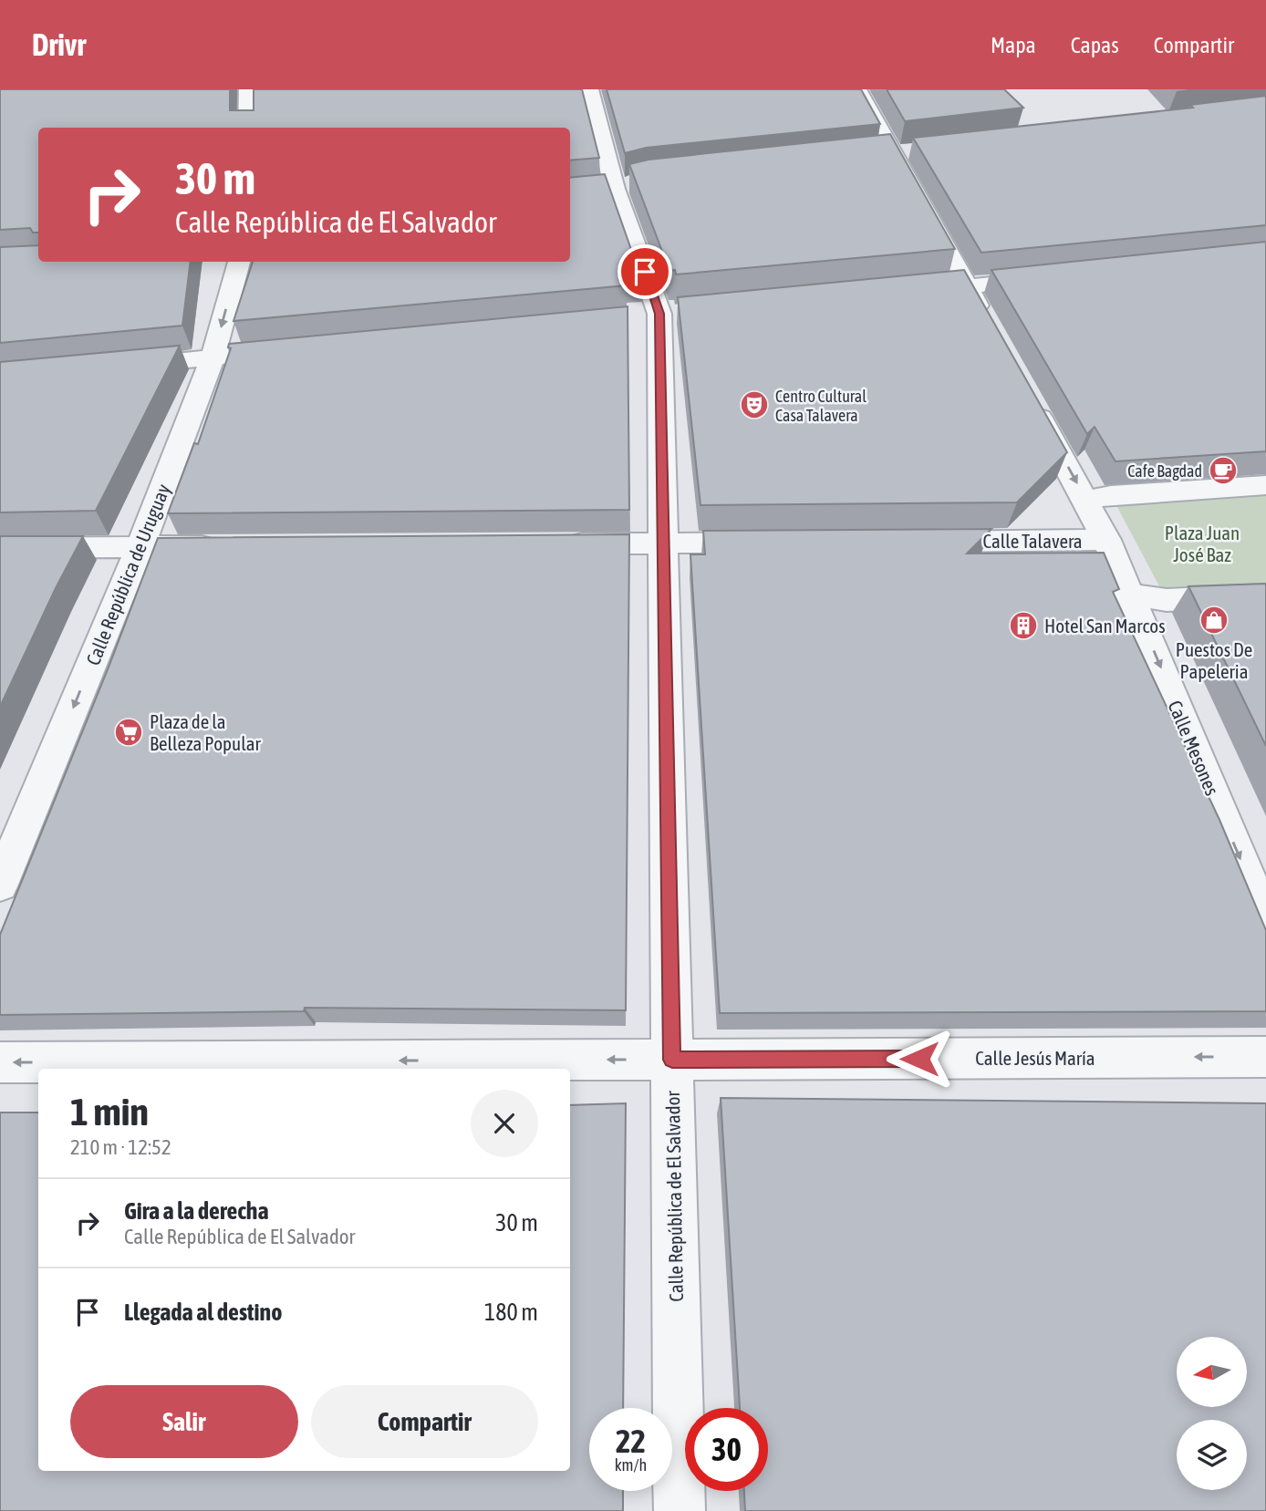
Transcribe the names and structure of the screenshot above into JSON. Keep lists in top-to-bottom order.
{
  "streets": {
    "street": [
      "Calle Talavera",
      "Calle República de Uruguay",
      "Calle Mesones",
      "Calle Jesús María",
      "Calle República de El Salvador"
    ]
  },
  "crossings": [
    ["Calle Talavera", "Calle Mesones"],
    ["Calle Jesús María", "Calle República de El Salvador"]
  ],
  "one_way": ["Calle República de Uruguay", "Calle Mesones", "Calle Jesús María"],
  "parks": ["Plaza Juan José Baz"],
  "places": {
    "theatre": ["Centro Cultural Casa Talavera"],
    "cafe": ["Cafe Bagdad"],
    "shop": ["Puestos De Papeleria"],
    "building": ["Hotel San Marcos"],
    "supermarket": ["Plaza de la Belleza Popular"]
  },
  "north": "left",
  "page": {
    "header": "Drivr",
    "nav": ["Mapa", "Capas", "Compartir"],
    "turn": ["30 m", "Calle República de El Salvador"],
    "heading": ["1 min", "210 m · 12:52"],
    "list": [
      {
        "name": "Gira a la derecha",
        "note": "Calle República de El Salvador",
        "value": "30 m"
      },
      {
        "name": "Llegada al destino",
        "value": "180 m"
      }
    ],
    "buttons": ["Salir", "Compartir"],
    "speed": "22 km/h",
    "limit": "30"
  }
}
